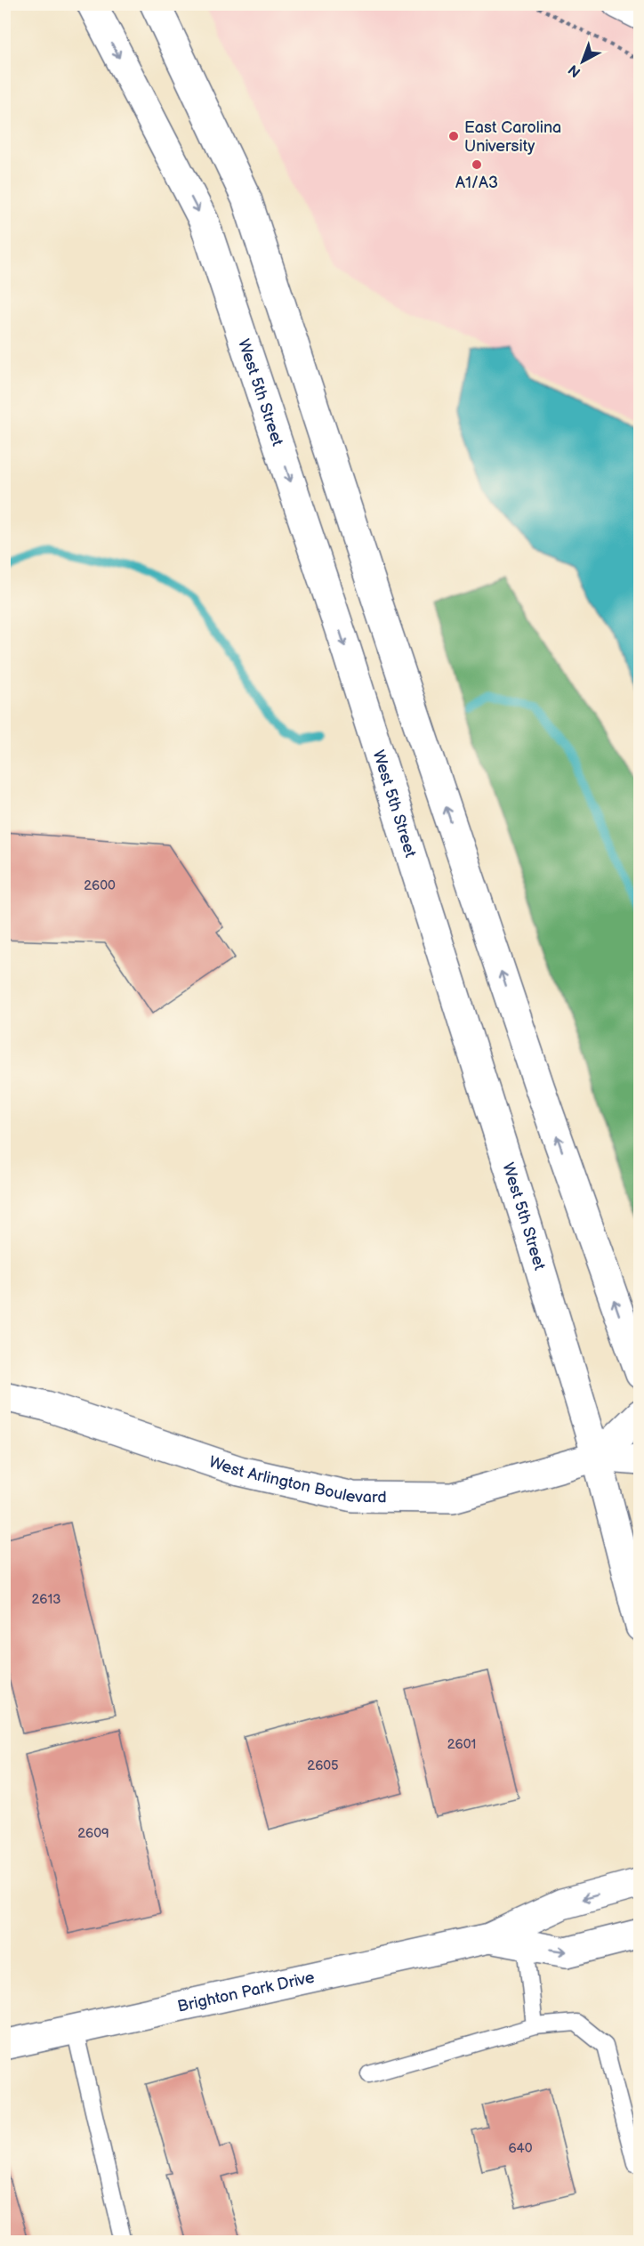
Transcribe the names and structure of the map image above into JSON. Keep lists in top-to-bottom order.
{
  "streets": {
    "main road": ["West 5th Street", "West Arlington Boulevard", "Brighton Park Drive"]
  },
  "crossings": [
    ["West 5th Street", "West Arlington Boulevard"]
  ],
  "places": ["East Carolina University", "A1/A3"],
  "house_numbers": [
    "2600",
    "2613",
    "2601",
    "2605",
    "2609",
    "640"
  ],
  "north": "bottom left"
}
